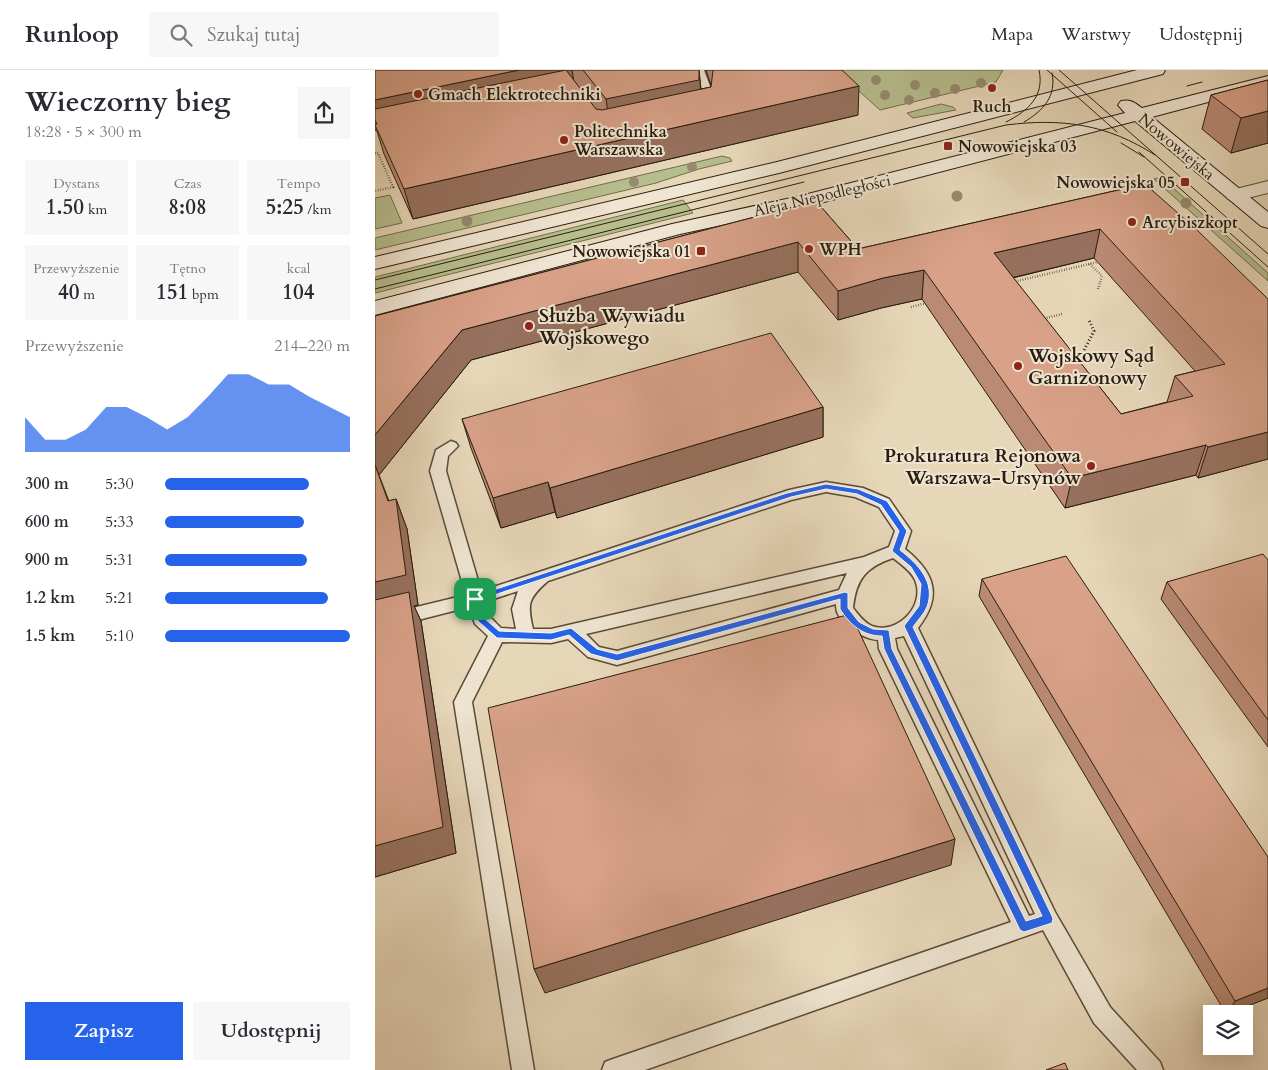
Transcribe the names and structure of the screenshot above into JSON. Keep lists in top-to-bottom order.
{
  "streets": {
    "main road": ["Nowowiejska", "Aleja Niepodległości"]
  },
  "crossings": [
    ["Nowowiejska", "Aleja Niepodległości"]
  ],
  "places": {
    "other": [
      "Ruch",
      "Gmach Elektrotechniki",
      "Politechnika Warszawska",
      "Arcybiszkopt",
      "WPH",
      "Służba Wywiadu Wojskowego",
      "Wojskowy Sąd Garnizonowy",
      "Prokuratura Rejonowa Warszawa-Ursynów"
    ],
    "transit": ["Nowowiejska 03", "Nowowiejska 05", "Nowowiejska 01"]
  },
  "page": {
    "header": "Runloop",
    "search": "Szukaj tutaj",
    "nav": ["Mapa", "Warstwy", "Udostępnij"],
    "heading": ["Wieczorny bieg", "18:28 · 5 × 300 m"],
    "stats": [
      ["Dystans", "1.50 km"],
      ["Czas", "8:08"],
      ["Tempo", "5:25 /km"],
      ["Przewyższenie", "40 m"],
      ["Tętno", "151 bpm"],
      ["kcal", "104"]
    ],
    "chart": ["Przewyższenie", "214–220 m"],
    "list": [
      {
        "name": "300 m",
        "note": "5:30"
      },
      {
        "name": "600 m",
        "note": "5:33"
      },
      {
        "name": "900 m",
        "note": "5:31"
      },
      {
        "name": "1.2 km",
        "note": "5:21"
      },
      {
        "name": "1.5 km",
        "note": "5:10"
      }
    ],
    "buttons": ["Zapisz", "Udostępnij"]
  }
}
